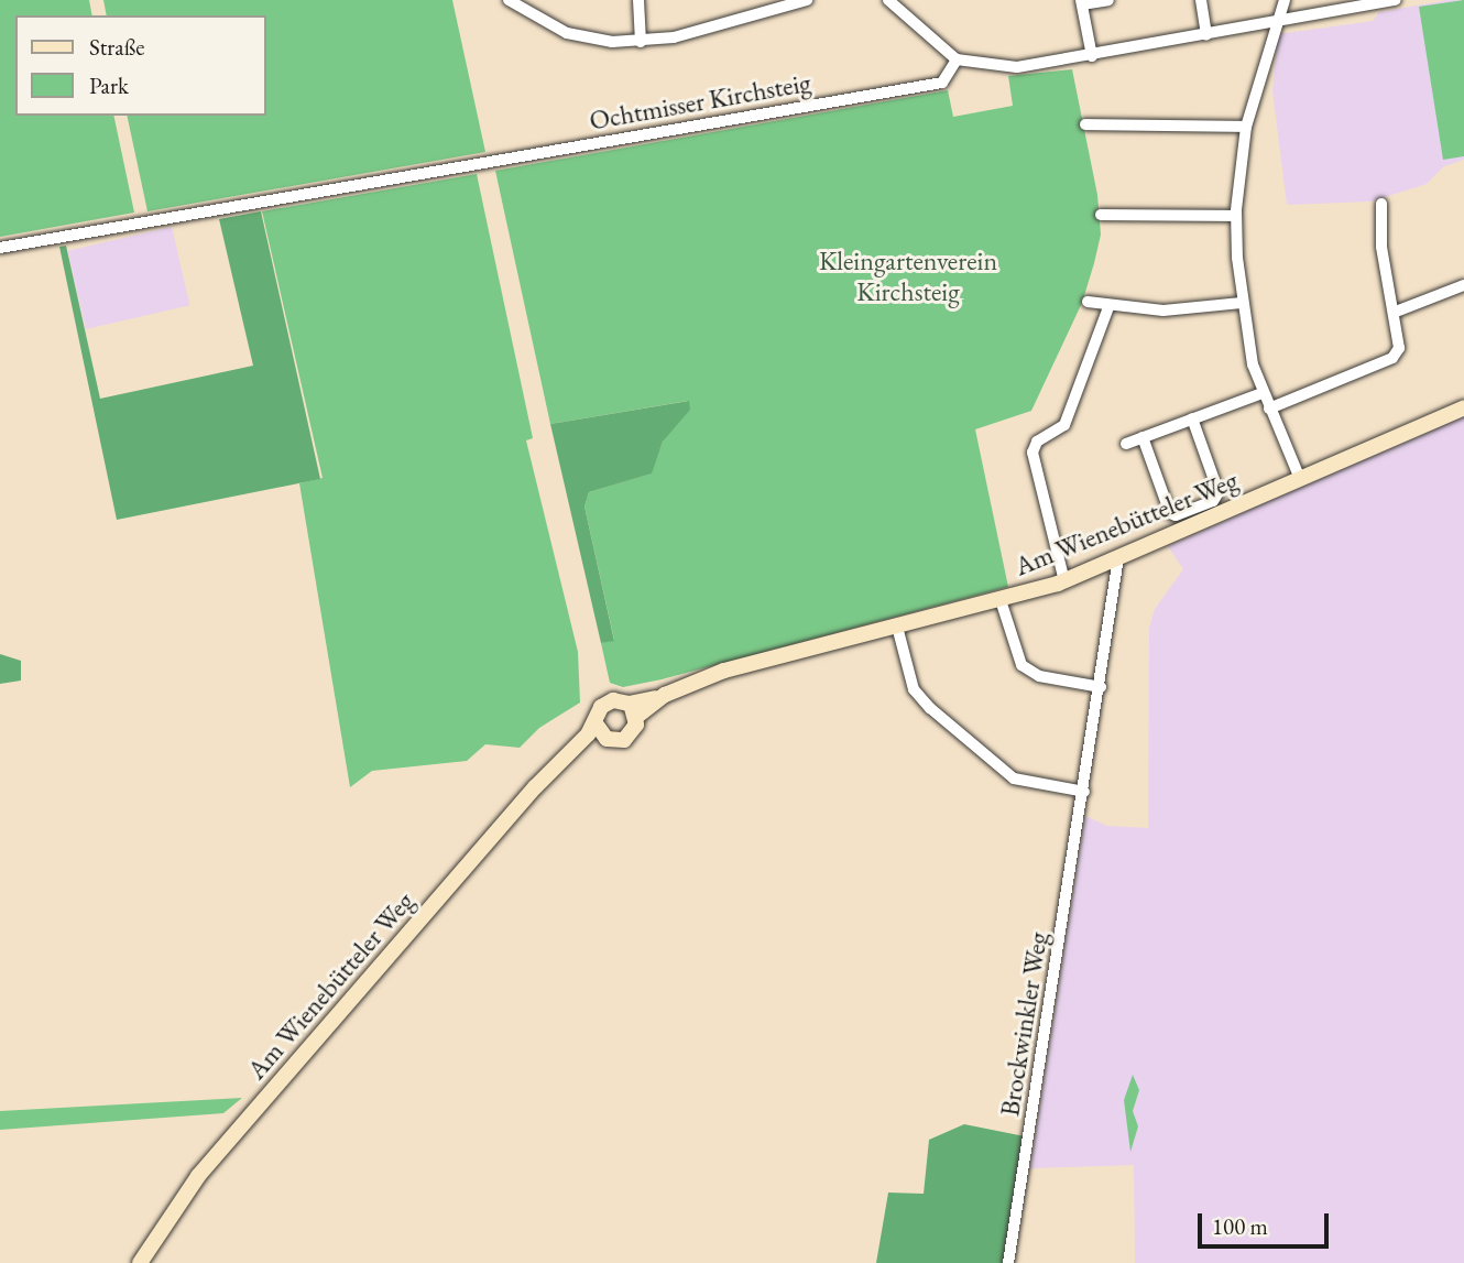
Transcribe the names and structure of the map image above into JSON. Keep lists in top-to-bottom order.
{
  "streets": {
    "street": ["Ochtmisser Kirchsteig", "Am Wienebütteler Weg", "Brockwinkler Weg"]
  },
  "crossings": [
    ["Am Wienebütteler Weg", "Brockwinkler Weg"]
  ],
  "parks": ["Kleingartenverein Kirchsteig"],
  "legend": ["Straße", "Park"],
  "scale_bar": "100 m"
}
